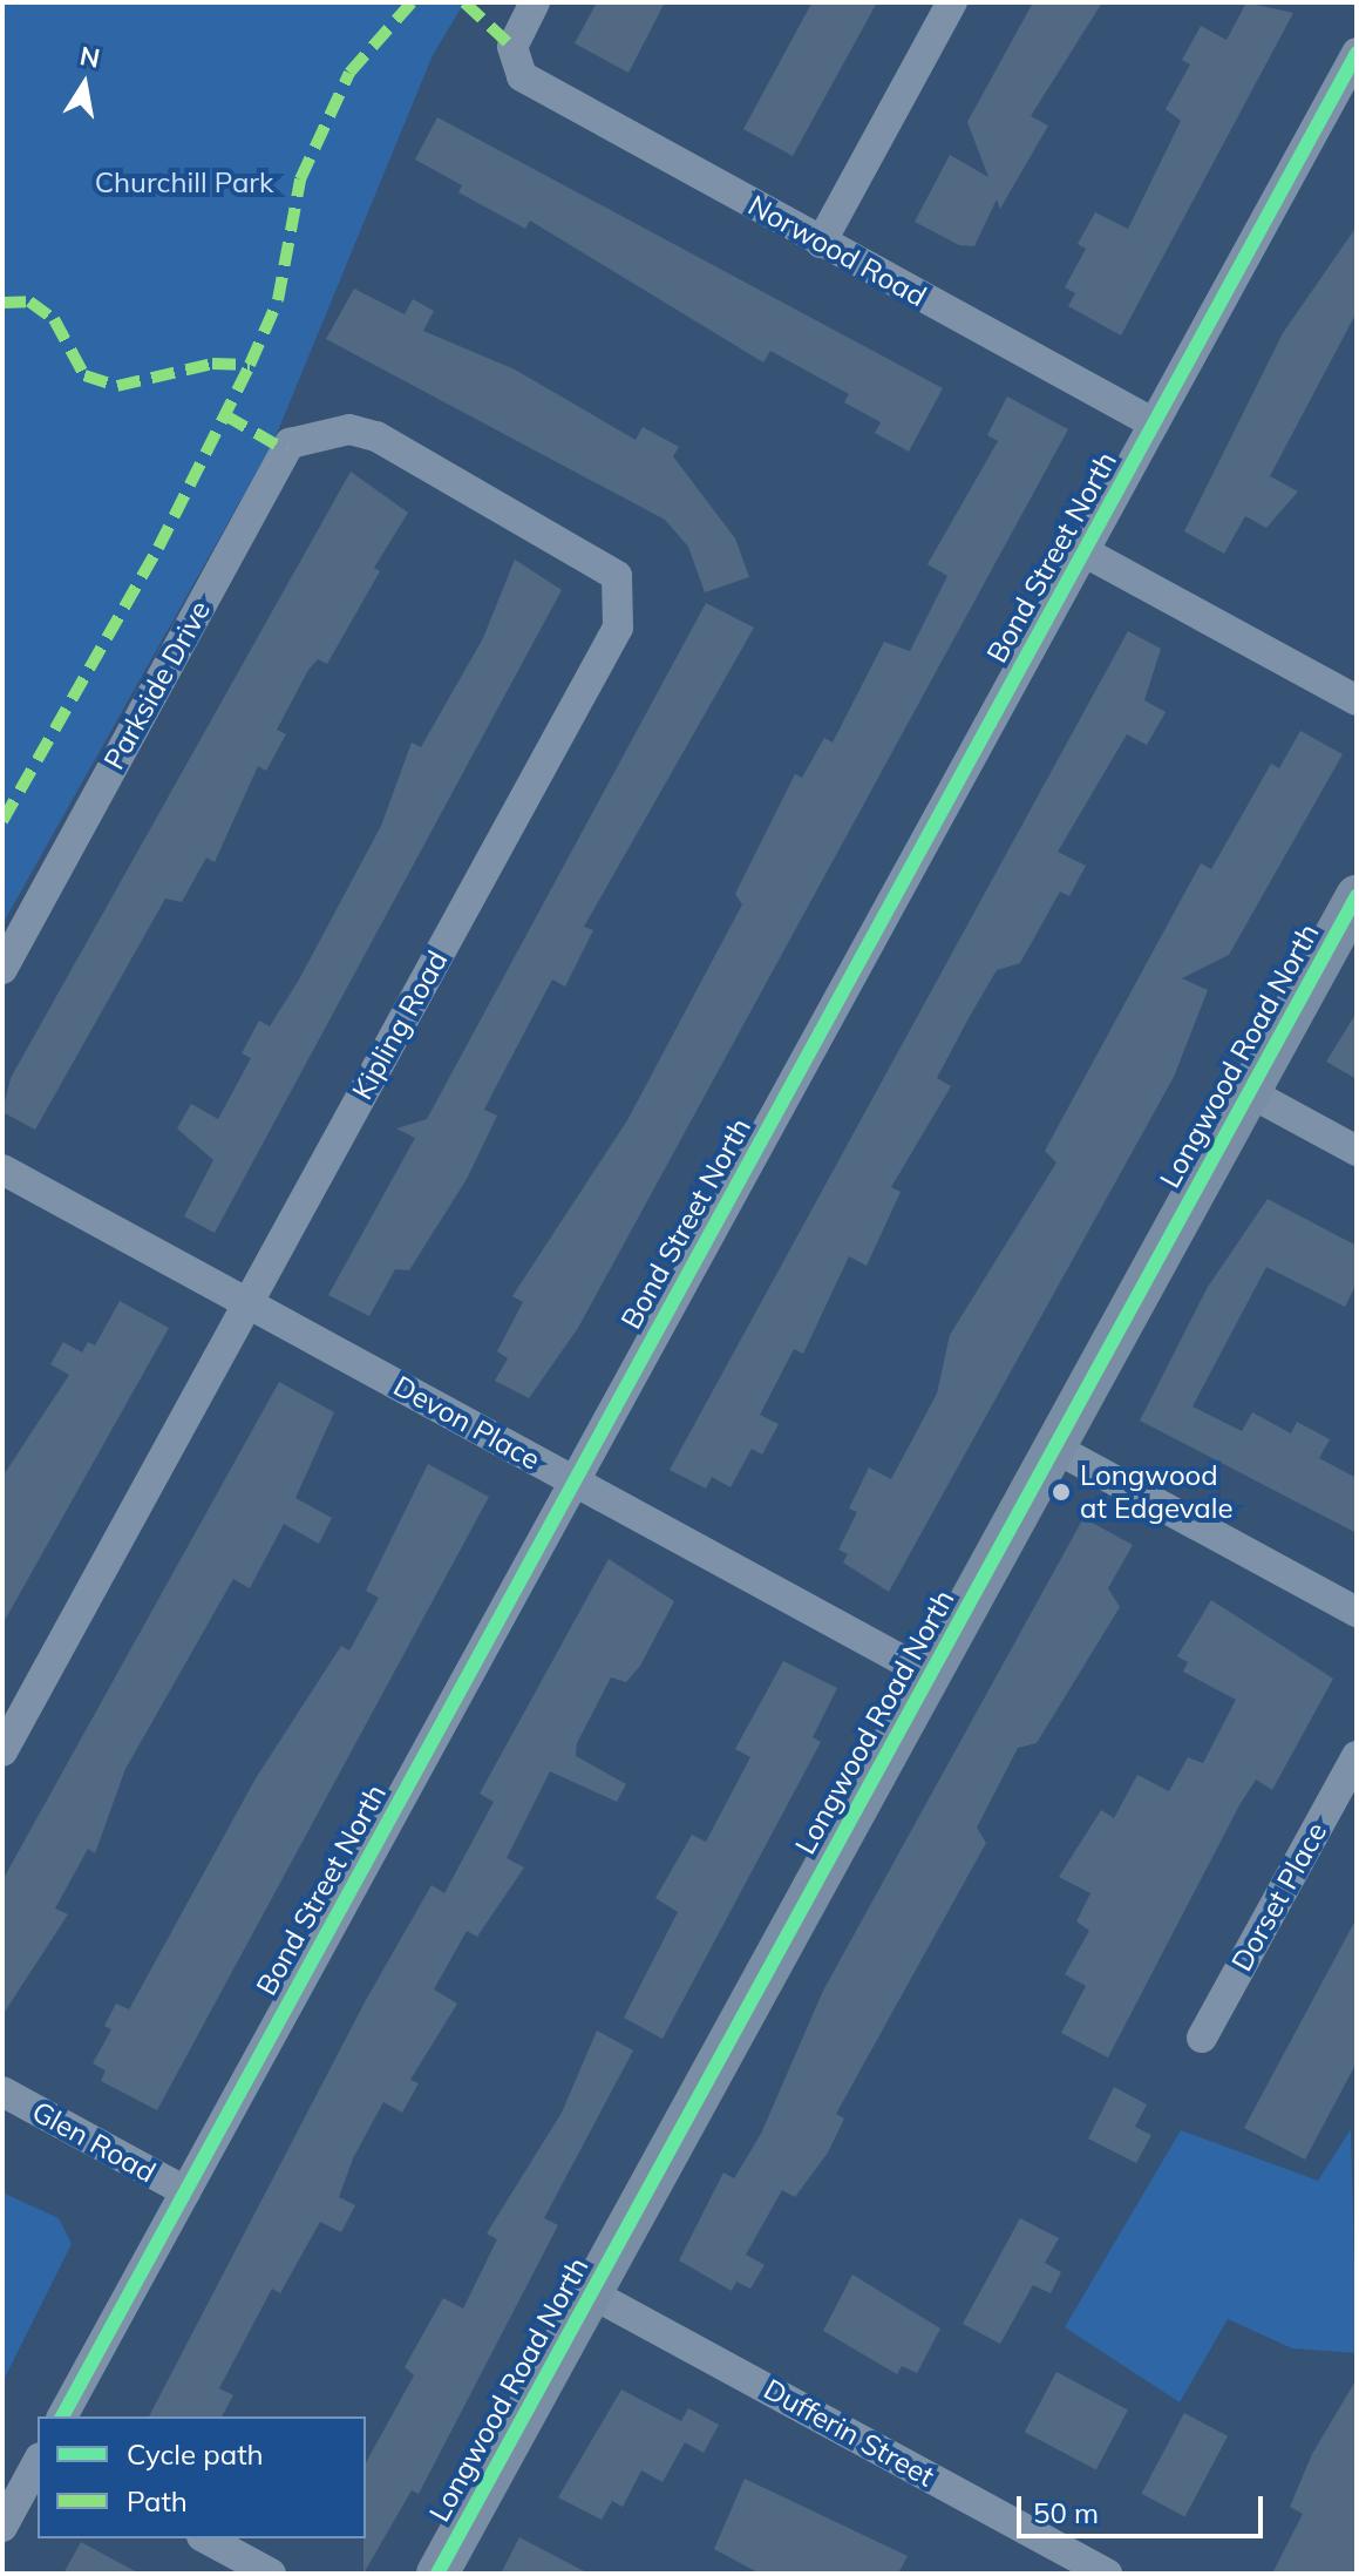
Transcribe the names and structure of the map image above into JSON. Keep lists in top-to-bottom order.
{
  "streets": {
    "street": [
      "Norwood Road",
      "Bond Street North",
      "Parkside Drive",
      "Kipling Road",
      "Longwood Road North",
      "Devon Place",
      "Dorset Place",
      "Glen Road",
      "Dufferin Street"
    ]
  },
  "crossings": [
    ["Norwood Road", "Bond Street North"],
    ["Bond Street North", "Devon Place"],
    ["Bond Street North", "Glen Road"],
    ["Parkside Drive", "Kipling Road"],
    ["Kipling Road", "Devon Place"],
    ["Longwood Road North", "Devon Place"],
    ["Longwood Road North", "Dufferin Street"]
  ],
  "parks": ["Churchill Park"],
  "places": ["Longwood at Edgevale"],
  "legend": ["Cycle path", "Path"],
  "scale_bar": "50 m",
  "north": "top"
}
